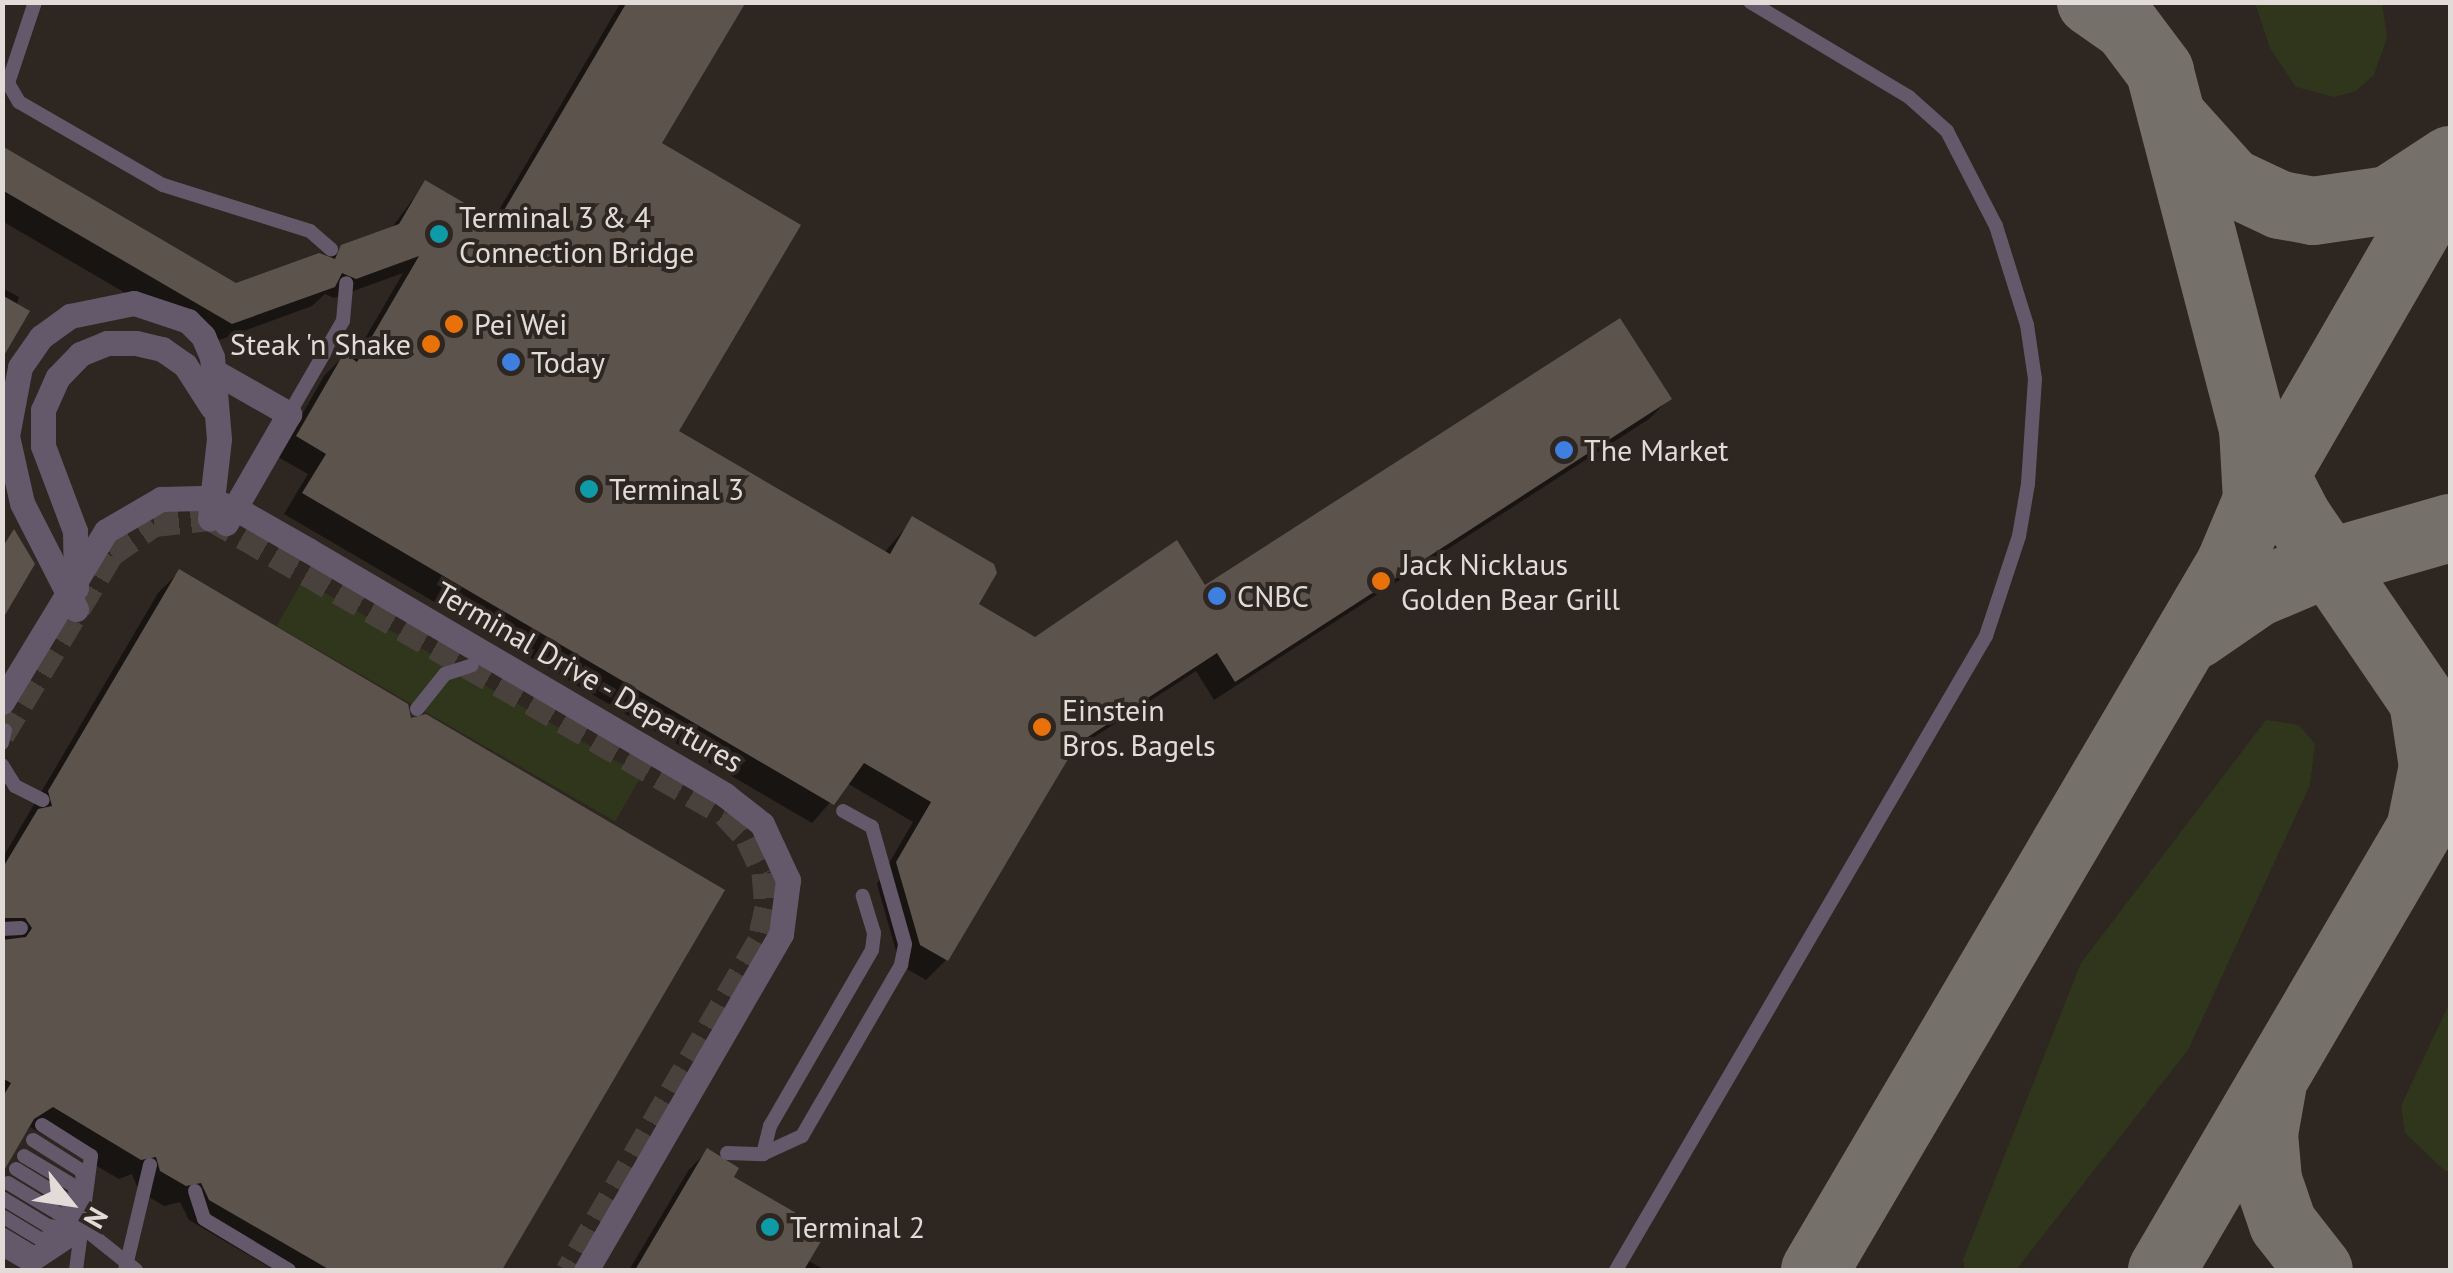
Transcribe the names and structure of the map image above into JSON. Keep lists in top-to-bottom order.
{
  "streets": {
    "street": ["Terminal Drive - Departures"]
  },
  "places": [
    "Terminal 3 & 4 Connection Bridge",
    "Pei Wei",
    "Steak 'n Shake",
    "Today",
    "The Market",
    "Terminal 3",
    "Jack Nicklaus Golden Bear Grill",
    "CNBC",
    "Einstein Bros. Bagels",
    "Terminal 2"
  ],
  "north": "bottom right"
}
